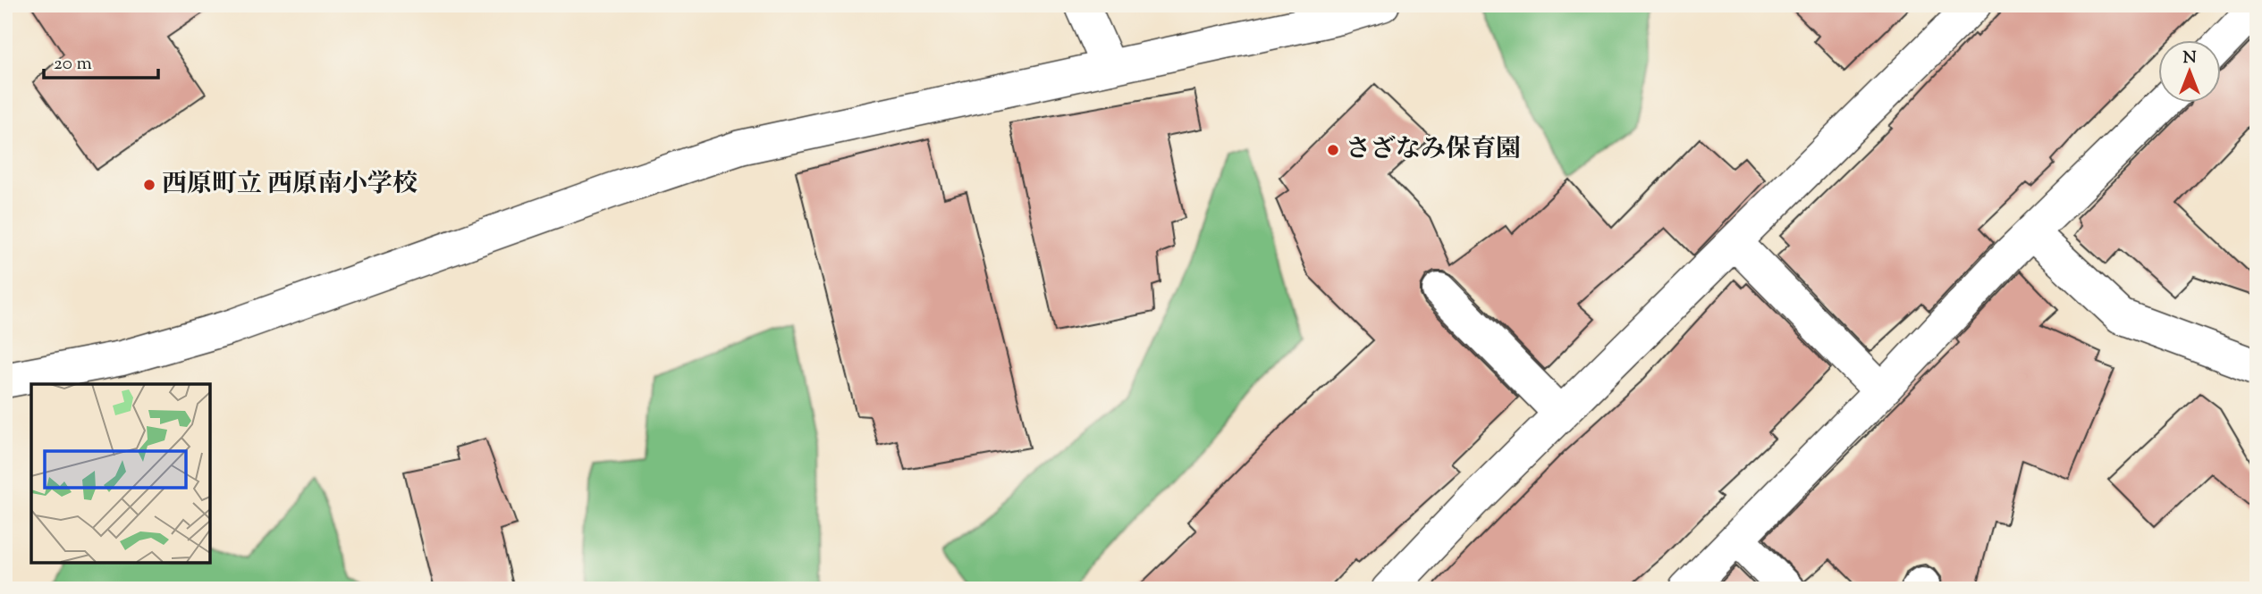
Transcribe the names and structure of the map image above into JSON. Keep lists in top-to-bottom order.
{
  "places": ["さざなみ保育園", "西原町立 西原南小学校"],
  "scale_bar": "20 m",
  "north": "top"
}
